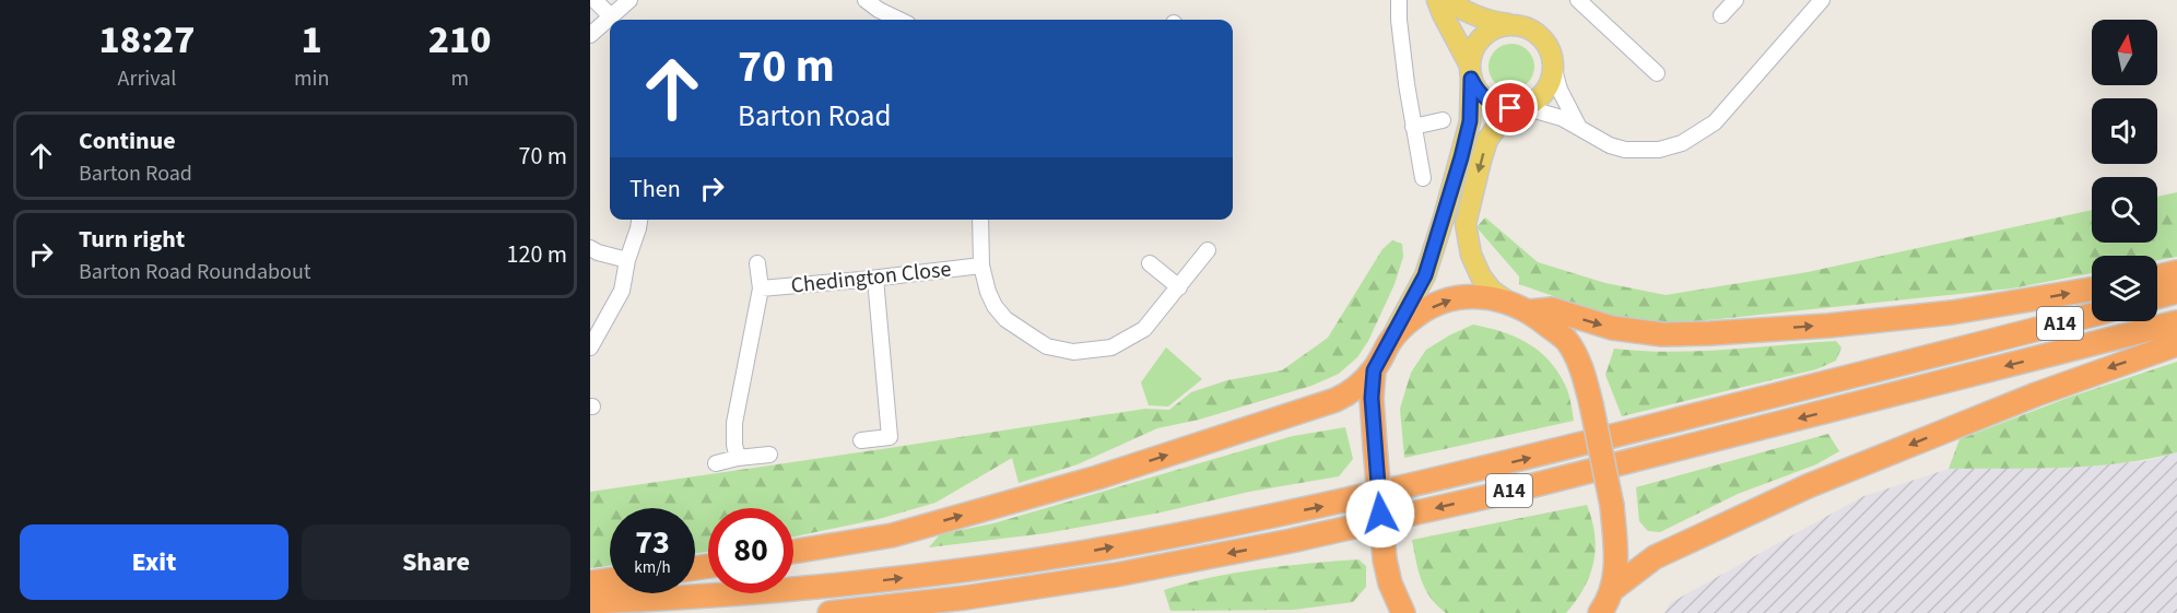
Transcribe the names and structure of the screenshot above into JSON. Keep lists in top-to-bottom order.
{
  "streets": {
    "highway": ["A14"],
    "street": ["Chedington Close"]
  },
  "north": "top",
  "page": {
    "eta": [
      "18:27",
      "Arrival",
      "1",
      "min",
      "210",
      "m"
    ],
    "turn": ["70 m", "Barton Road"],
    "list": [
      {
        "name": "Continue",
        "note": "Barton Road",
        "value": "70 m"
      },
      {
        "name": "Turn right",
        "note": "Barton Road Roundabout",
        "value": "120 m"
      }
    ],
    "then": "Then",
    "speed": "73 km/h",
    "limit": "80",
    "buttons": ["Exit", "Share"]
  }
}
